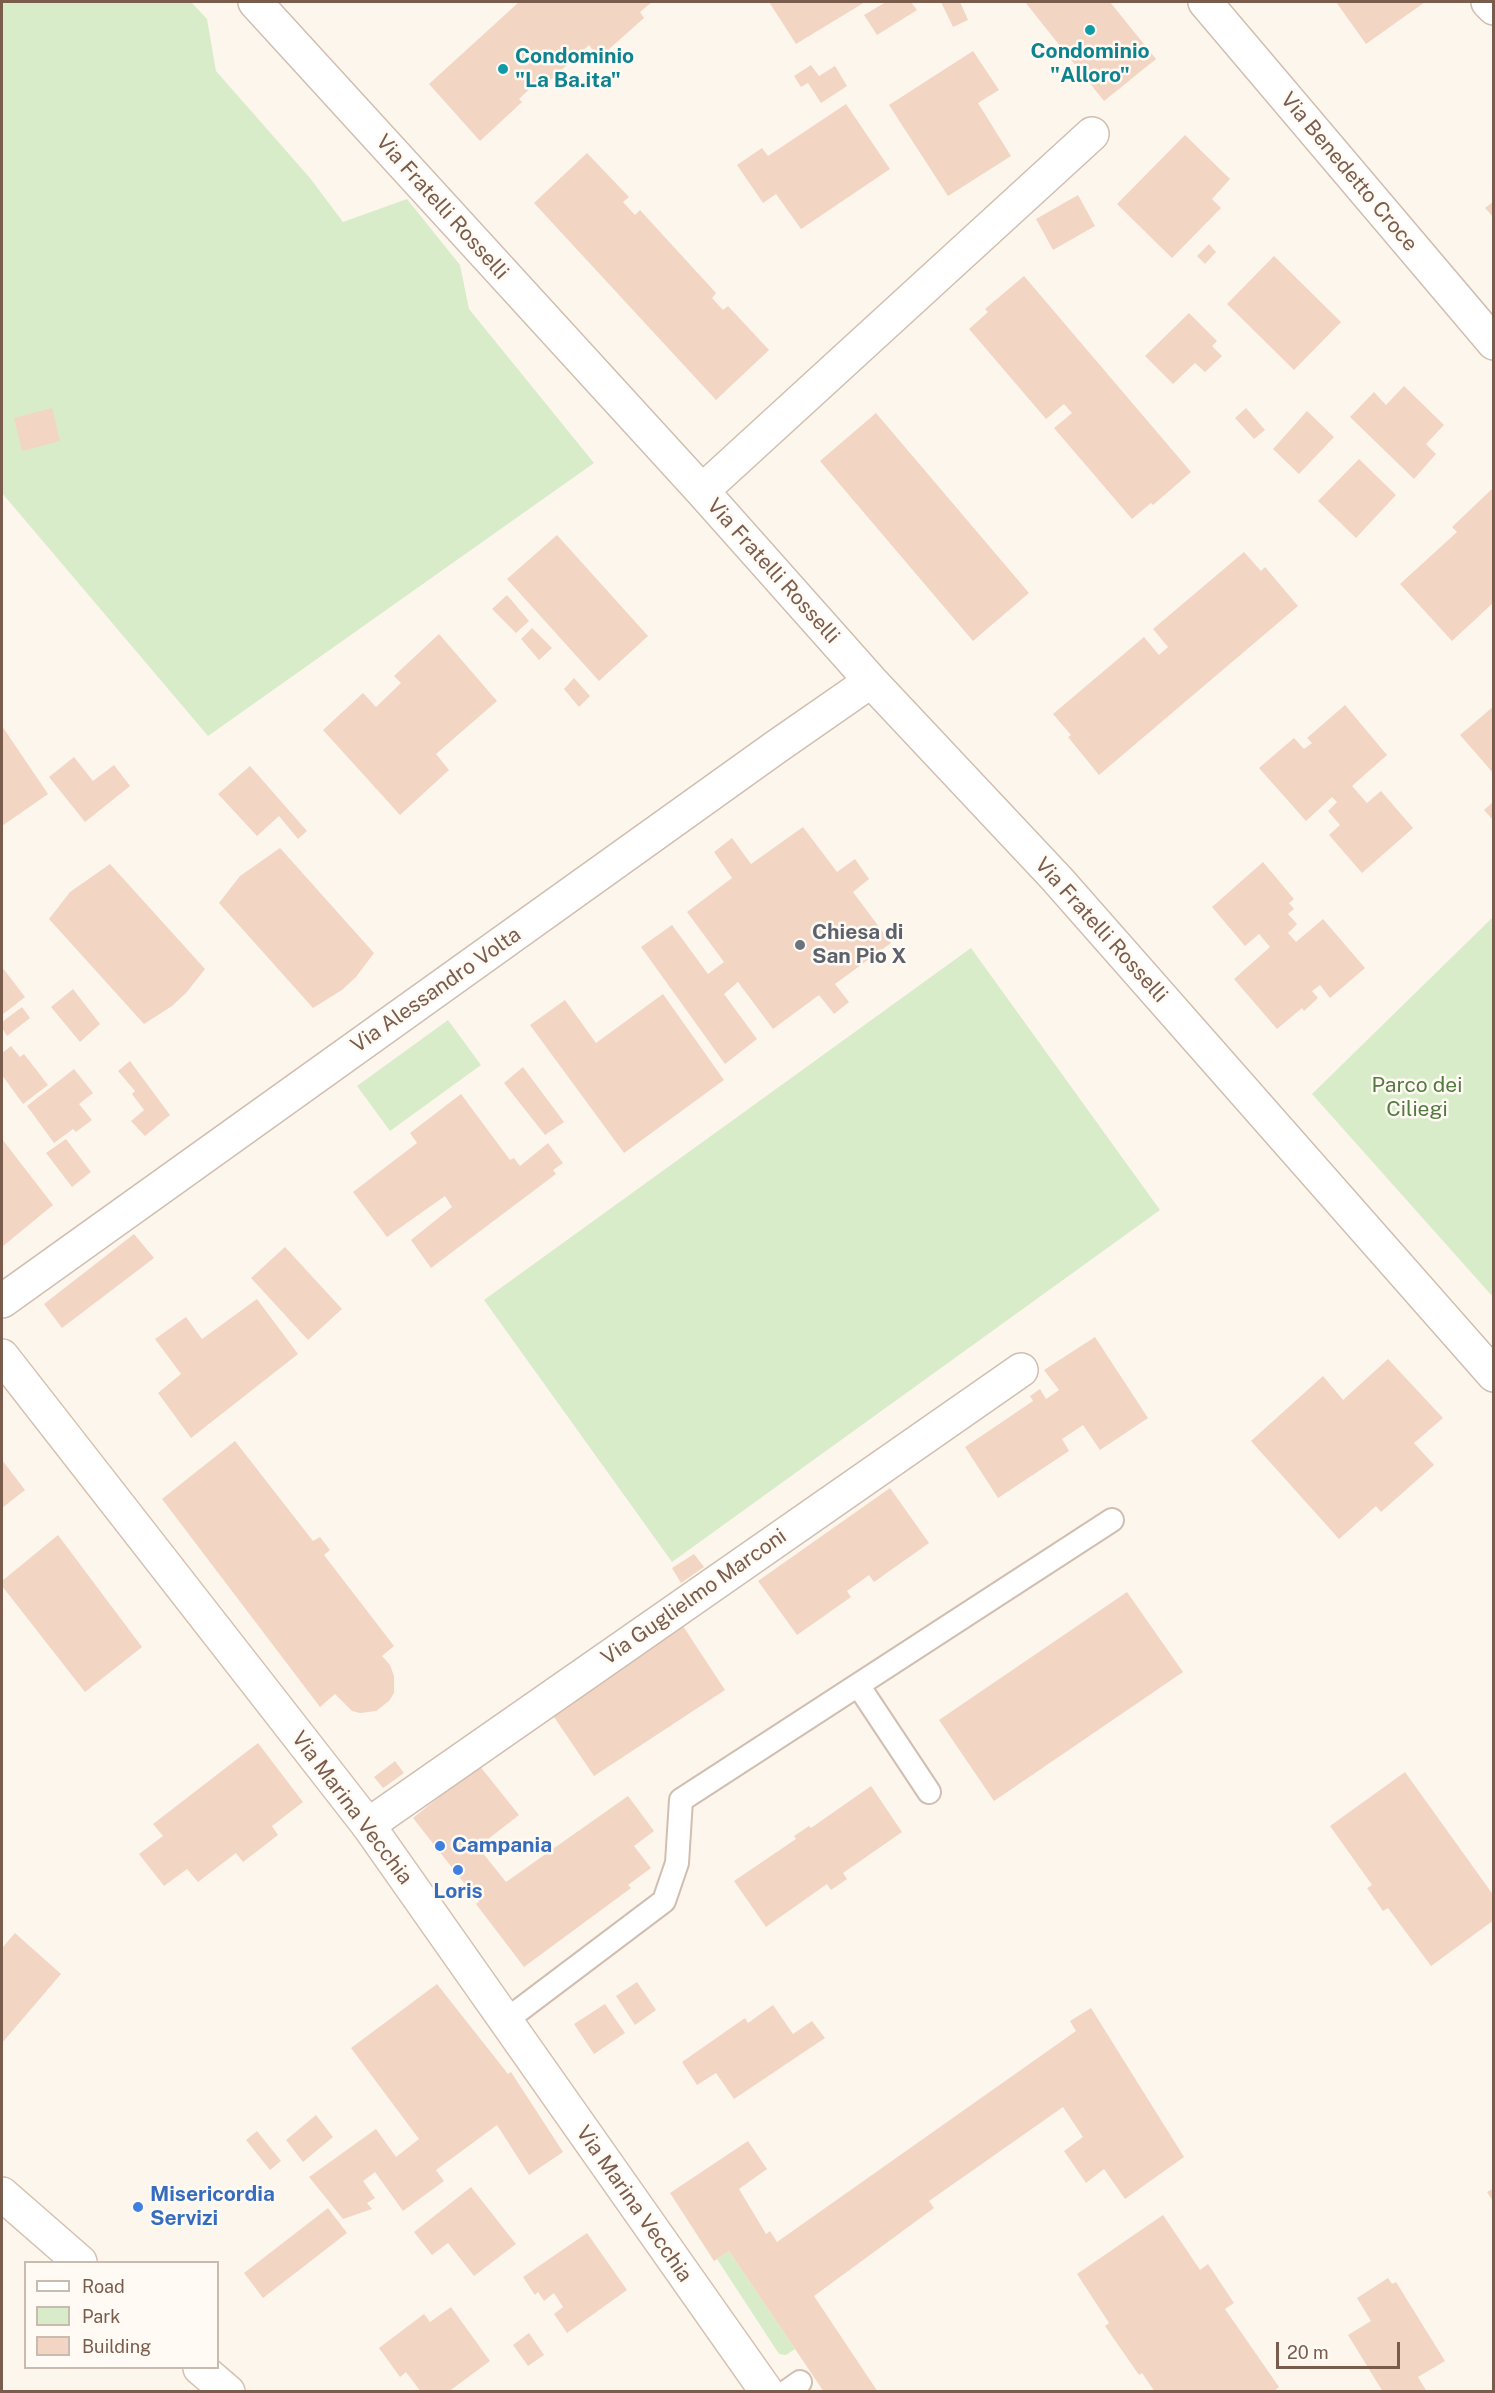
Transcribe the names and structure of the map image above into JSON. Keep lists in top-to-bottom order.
{
  "streets": {
    "street": [
      "Via Benedetto Croce",
      "Via Fratelli Rosselli",
      "Via Alessandro Volta",
      "Via Guglielmo Marconi",
      "Via Marina Vecchia"
    ]
  },
  "crossings": [
    ["Via Fratelli Rosselli", "Via Alessandro Volta"],
    ["Via Guglielmo Marconi", "Via Marina Vecchia"]
  ],
  "parks": ["Parco dei Ciliegi"],
  "places": [
    "Condominio \"Alloro\"",
    "Condominio \"La Ba.ita\"",
    "Chiesa di San Pio X",
    "Campania",
    "Loris",
    "Misericordia Servizi"
  ],
  "legend": ["Road", "Park", "Building"],
  "scale_bar": "20 m"
}
